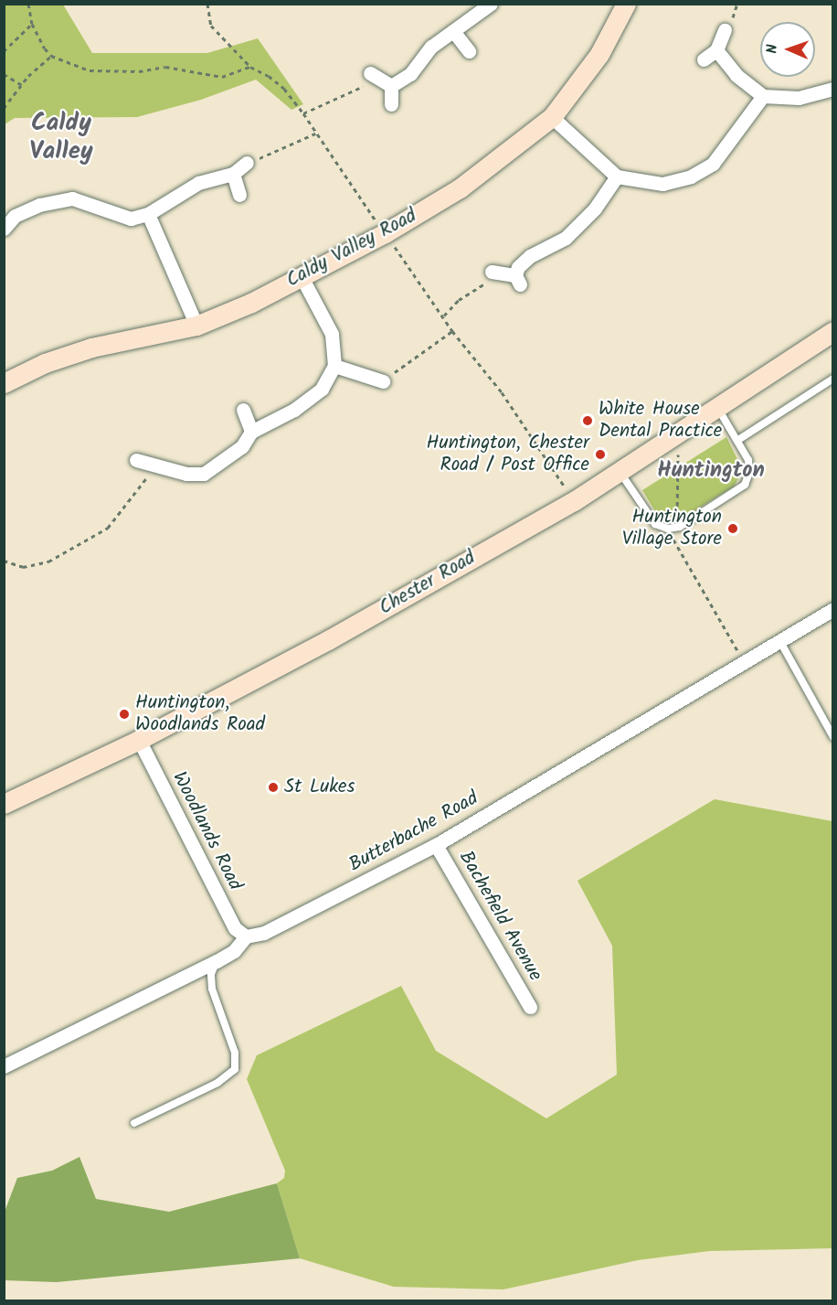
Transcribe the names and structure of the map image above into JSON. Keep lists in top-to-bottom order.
{
  "streets": {
    "main road": ["Caldy Valley Road", "Chester Road"],
    "street": ["Woodlands Road", "Butterbache Road", "Bachefield Avenue"]
  },
  "crossings": [
    ["Chester Road", "Woodlands Road"],
    ["Woodlands Road", "Butterbache Road"],
    ["Butterbache Road", "Bachefield Avenue"]
  ],
  "districts": ["Caldy Valley", "Huntington"],
  "places": [
    "White House Dental Practice",
    "Huntington, Chester Road / Post Office",
    "Huntington Village Store",
    "Huntington, Woodlands Road",
    "St Lukes"
  ],
  "north": "left"
}
